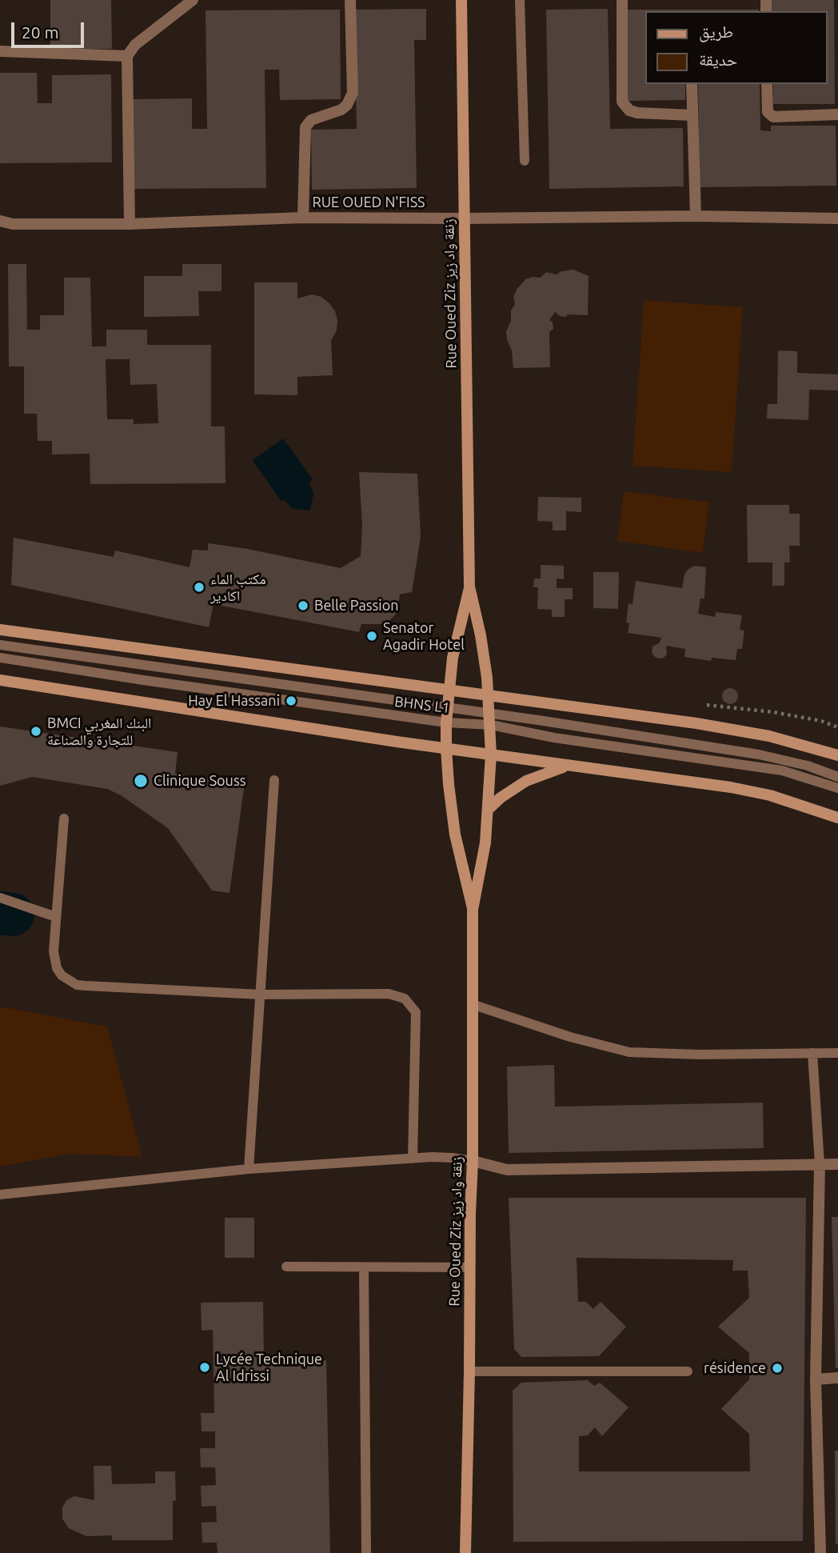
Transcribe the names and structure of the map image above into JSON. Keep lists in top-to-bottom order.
{
  "streets": {
    "street": ["RUE OUED N'FISS", "Rue Oued Ziz زنقة واد زيز"],
    "lane": ["BHNS L1"]
  },
  "crossings": [
    ["RUE OUED N'FISS", "Rue Oued Ziz زنقة واد زيز"],
    ["Rue Oued Ziz زنقة واد زيز", "BHNS L1"]
  ],
  "places": [
    "مكتب الماء اكادير",
    "Belle Passion",
    "Senator Agadir Hotel",
    "Hay El Hassani",
    "BMCI البنك المغربي للتجارة والصناعة",
    "Clinique Souss",
    "Lycée Technique Al Idrissi",
    "résidence"
  ],
  "legend": ["طريق", "حديقة"],
  "scale_bar": "20 m"
}
